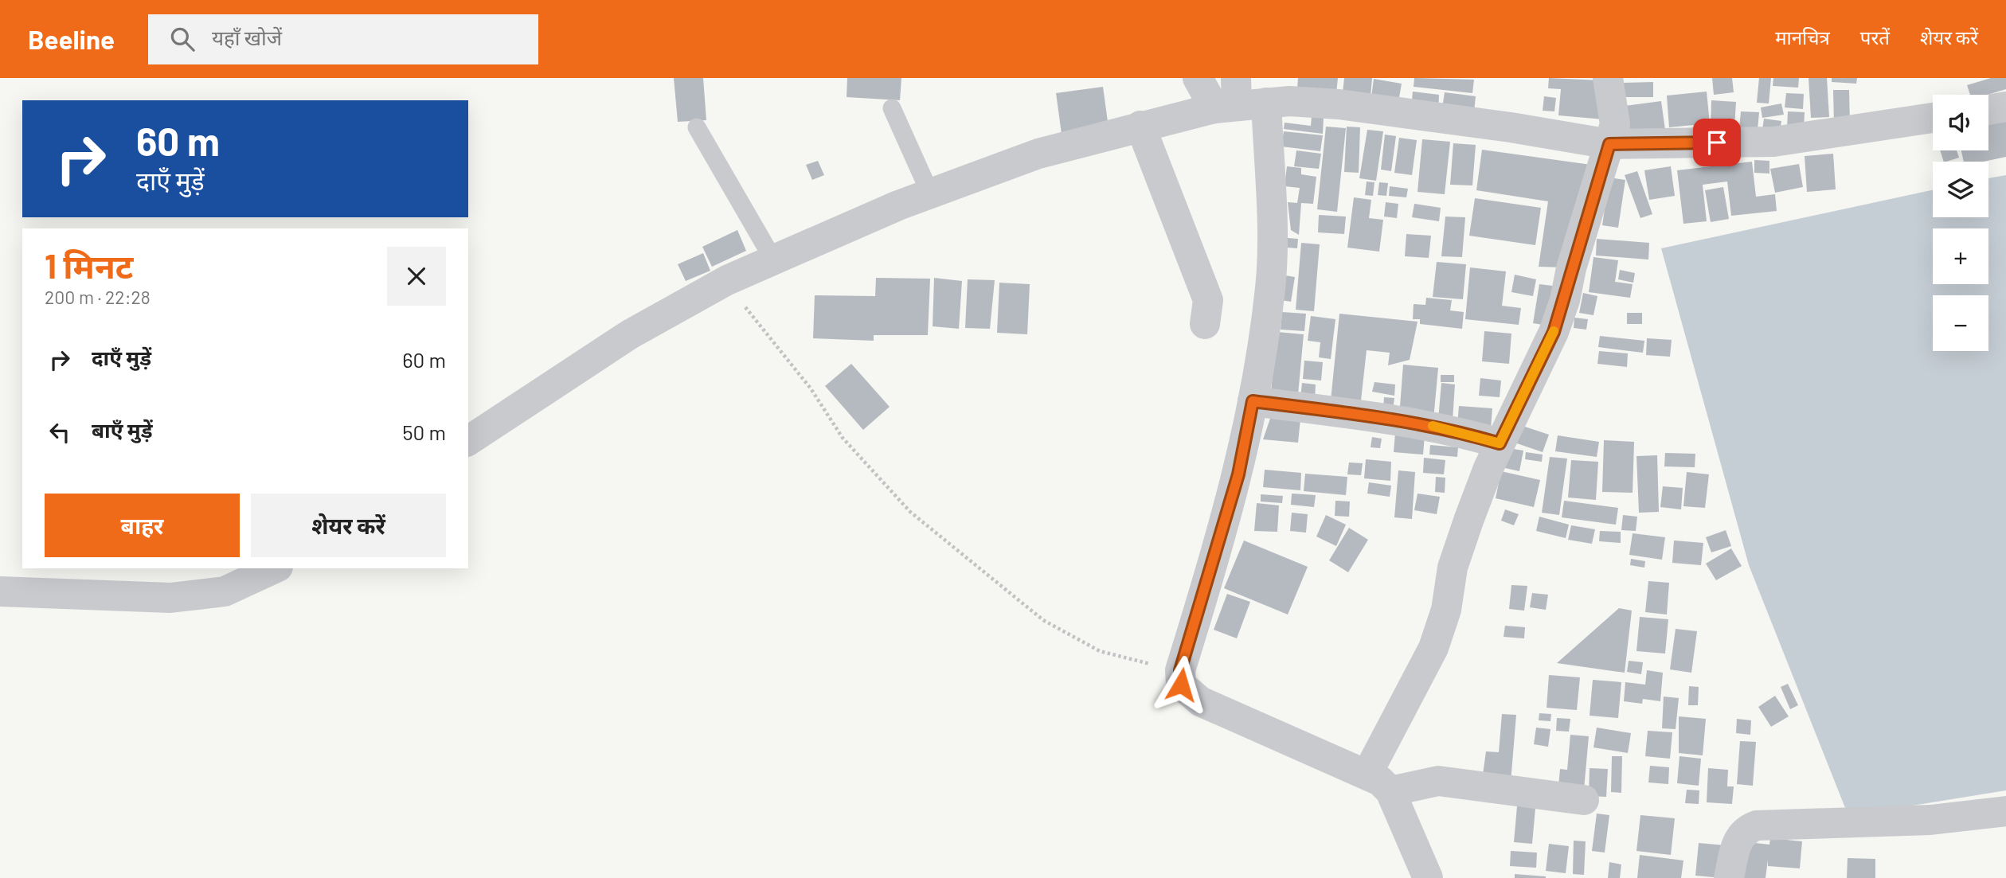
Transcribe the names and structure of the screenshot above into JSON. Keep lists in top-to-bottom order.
{
  "page": {
    "header": "Beeline",
    "search": "यहाँ खोजें",
    "nav": ["मानचित्र", "परतें", "शेयर करें"],
    "map_buttons": ["+", "−"],
    "turn": ["60 m", "दाएँ मुड़ें"],
    "heading": ["1 मिनट", "200 m · 22:28"],
    "list": [
      {
        "name": "दाएँ मुड़ें",
        "value": "60 m"
      },
      {
        "name": "बाएँ मुड़ें",
        "value": "50 m"
      }
    ],
    "buttons": ["बाहर", "शेयर करें"]
  }
}
